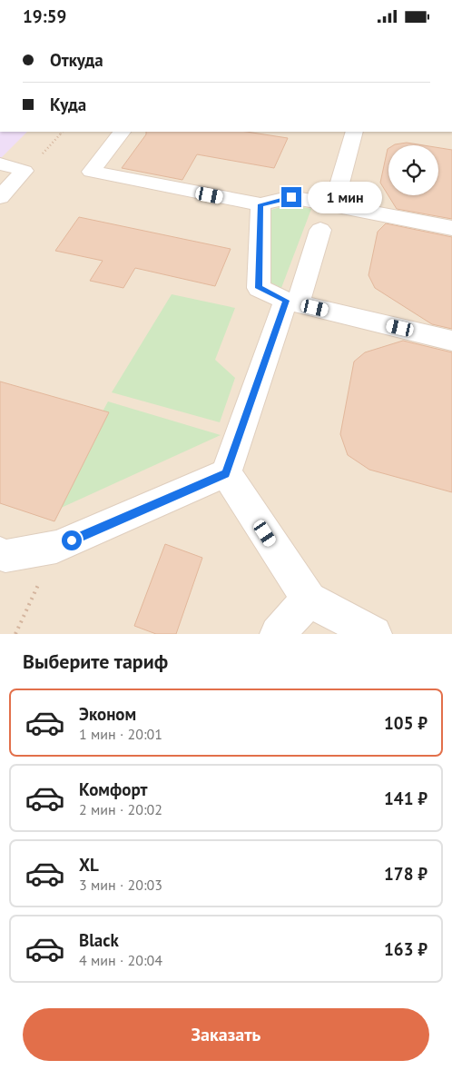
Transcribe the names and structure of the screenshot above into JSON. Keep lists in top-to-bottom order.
{
  "page": {
    "status": "19:59",
    "banner": ["Откуда", "Куда"],
    "bubble": "1 мин",
    "heading": "Выберите тариф",
    "list": [
      {
        "name": "Эконом",
        "note": "1 мин · 20:01",
        "value": "105 ₽"
      },
      {
        "name": "Комфорт",
        "note": "2 мин · 20:02",
        "value": "141 ₽"
      },
      {
        "name": "XL",
        "note": "3 мин · 20:03",
        "value": "178 ₽"
      },
      {
        "name": "Black",
        "note": "4 мин · 20:04",
        "value": "163 ₽"
      }
    ],
    "buttons": "Заказать"
  }
}
